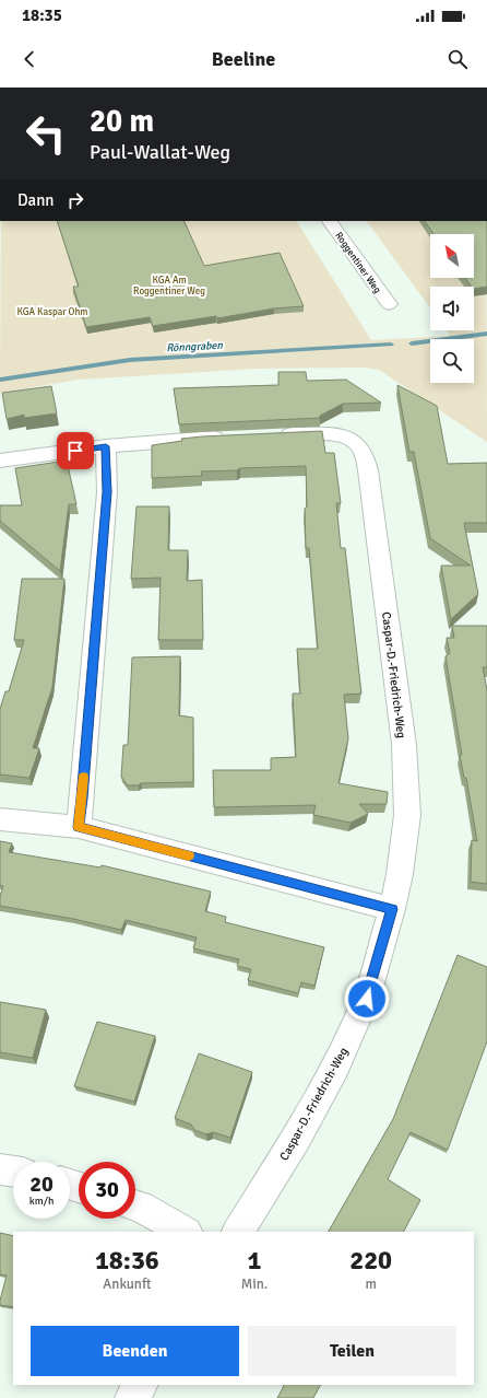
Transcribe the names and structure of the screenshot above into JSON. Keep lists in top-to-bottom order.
{
  "streets": {
    "street": ["Roggentiner Weg", "Caspar-D.-Friedrich-Weg"]
  },
  "water": ["Rönngraben"],
  "parks": ["KGA Am Roggentiner Weg", "KGA Kaspar Ohm"],
  "north": "top left",
  "page": {
    "status": "18:35",
    "header": "Beeline",
    "turn": ["20 m", "Paul-Wallat-Weg"],
    "then": "Dann",
    "speed": "20 km/h",
    "limit": "30",
    "eta": [
      "18:36",
      "Ankunft",
      "1",
      "Min.",
      "220",
      "m"
    ],
    "buttons": ["Beenden", "Teilen"]
  }
}
